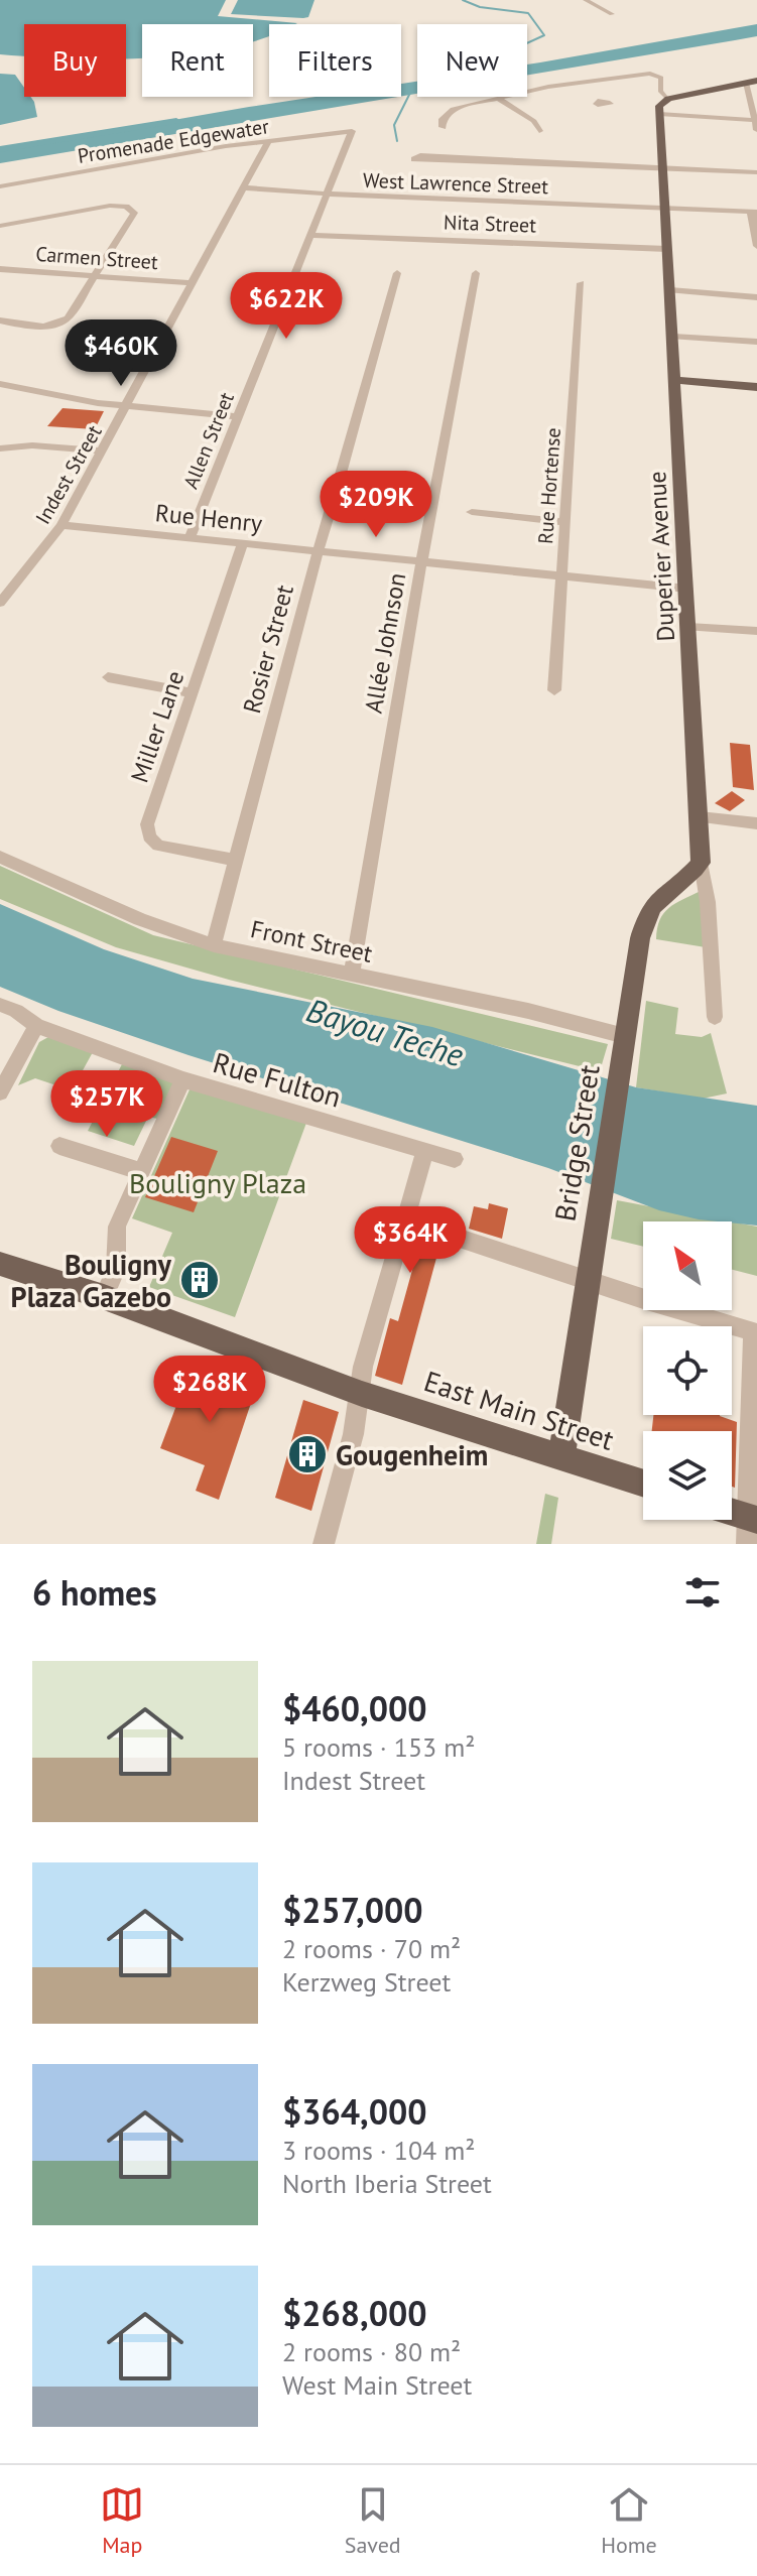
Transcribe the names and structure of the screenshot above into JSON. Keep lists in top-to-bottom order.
{
  "streets": {
    "main road": ["Duperier Avenue", "Bridge Street", "East Main Street"],
    "street": [
      "Promenade Edgewater",
      "West Lawrence Street",
      "Nita Street",
      "Carmen Street",
      "Allen Street",
      "Indest Street",
      "Rue Hortense",
      "Rue Henry",
      "Allée Johnson",
      "Rosier Street",
      "Miller Lane",
      "Front Street",
      "Rue Fulton"
    ]
  },
  "crossings": [
    ["Promenade Edgewater", "Allen Street"],
    ["Promenade Edgewater", "Indest Street"],
    ["West Lawrence Street", "Allen Street"],
    ["West Lawrence Street", "Indest Street"],
    ["West Lawrence Street", "Duperier Avenue"],
    ["Nita Street", "Allen Street"],
    ["Nita Street", "Duperier Avenue"],
    ["Carmen Street", "Indest Street"],
    ["Allen Street", "Rue Henry"],
    ["Indest Street", "Rue Henry"],
    ["Rue Hortense", "Rue Henry"],
    ["Rue Henry", "Duperier Avenue"],
    ["Rue Henry", "Allée Johnson"],
    ["Rue Henry", "Rosier Street"],
    ["Rue Henry", "Miller Lane"],
    ["Duperier Avenue", "Bridge Street"],
    ["Allée Johnson", "Front Street"],
    ["Rosier Street", "Miller Lane"],
    ["Rosier Street", "Front Street"],
    ["Front Street", "Bridge Street"],
    ["Bridge Street", "East Main Street"]
  ],
  "water": ["Bayou Teche"],
  "parks": ["Bouligny Plaza"],
  "places": {
    "building": ["Bouligny Plaza Gazebo", "Gougenheim"]
  },
  "north": "top left",
  "page": {
    "chip": [
      "Buy",
      "Rent",
      "Filters",
      "New"
    ],
    "price": [
      "$622K",
      "$460K",
      "$209K",
      "$257K",
      "$364K",
      "$268K"
    ],
    "heading": "6 homes",
    "list": [
      {
        "name": "$460,000",
        "note": "5 rooms · 153 m² · Indest Street"
      },
      {
        "name": "$257,000",
        "note": "2 rooms · 70 m² · Kerzweg Street"
      },
      {
        "name": "$364,000",
        "note": "3 rooms · 104 m² · North Iberia Street"
      },
      {
        "name": "$268,000",
        "note": "2 rooms · 80 m² · West Main Street"
      }
    ],
    "tabs": ["Map", "Saved", "Home"]
  }
}
